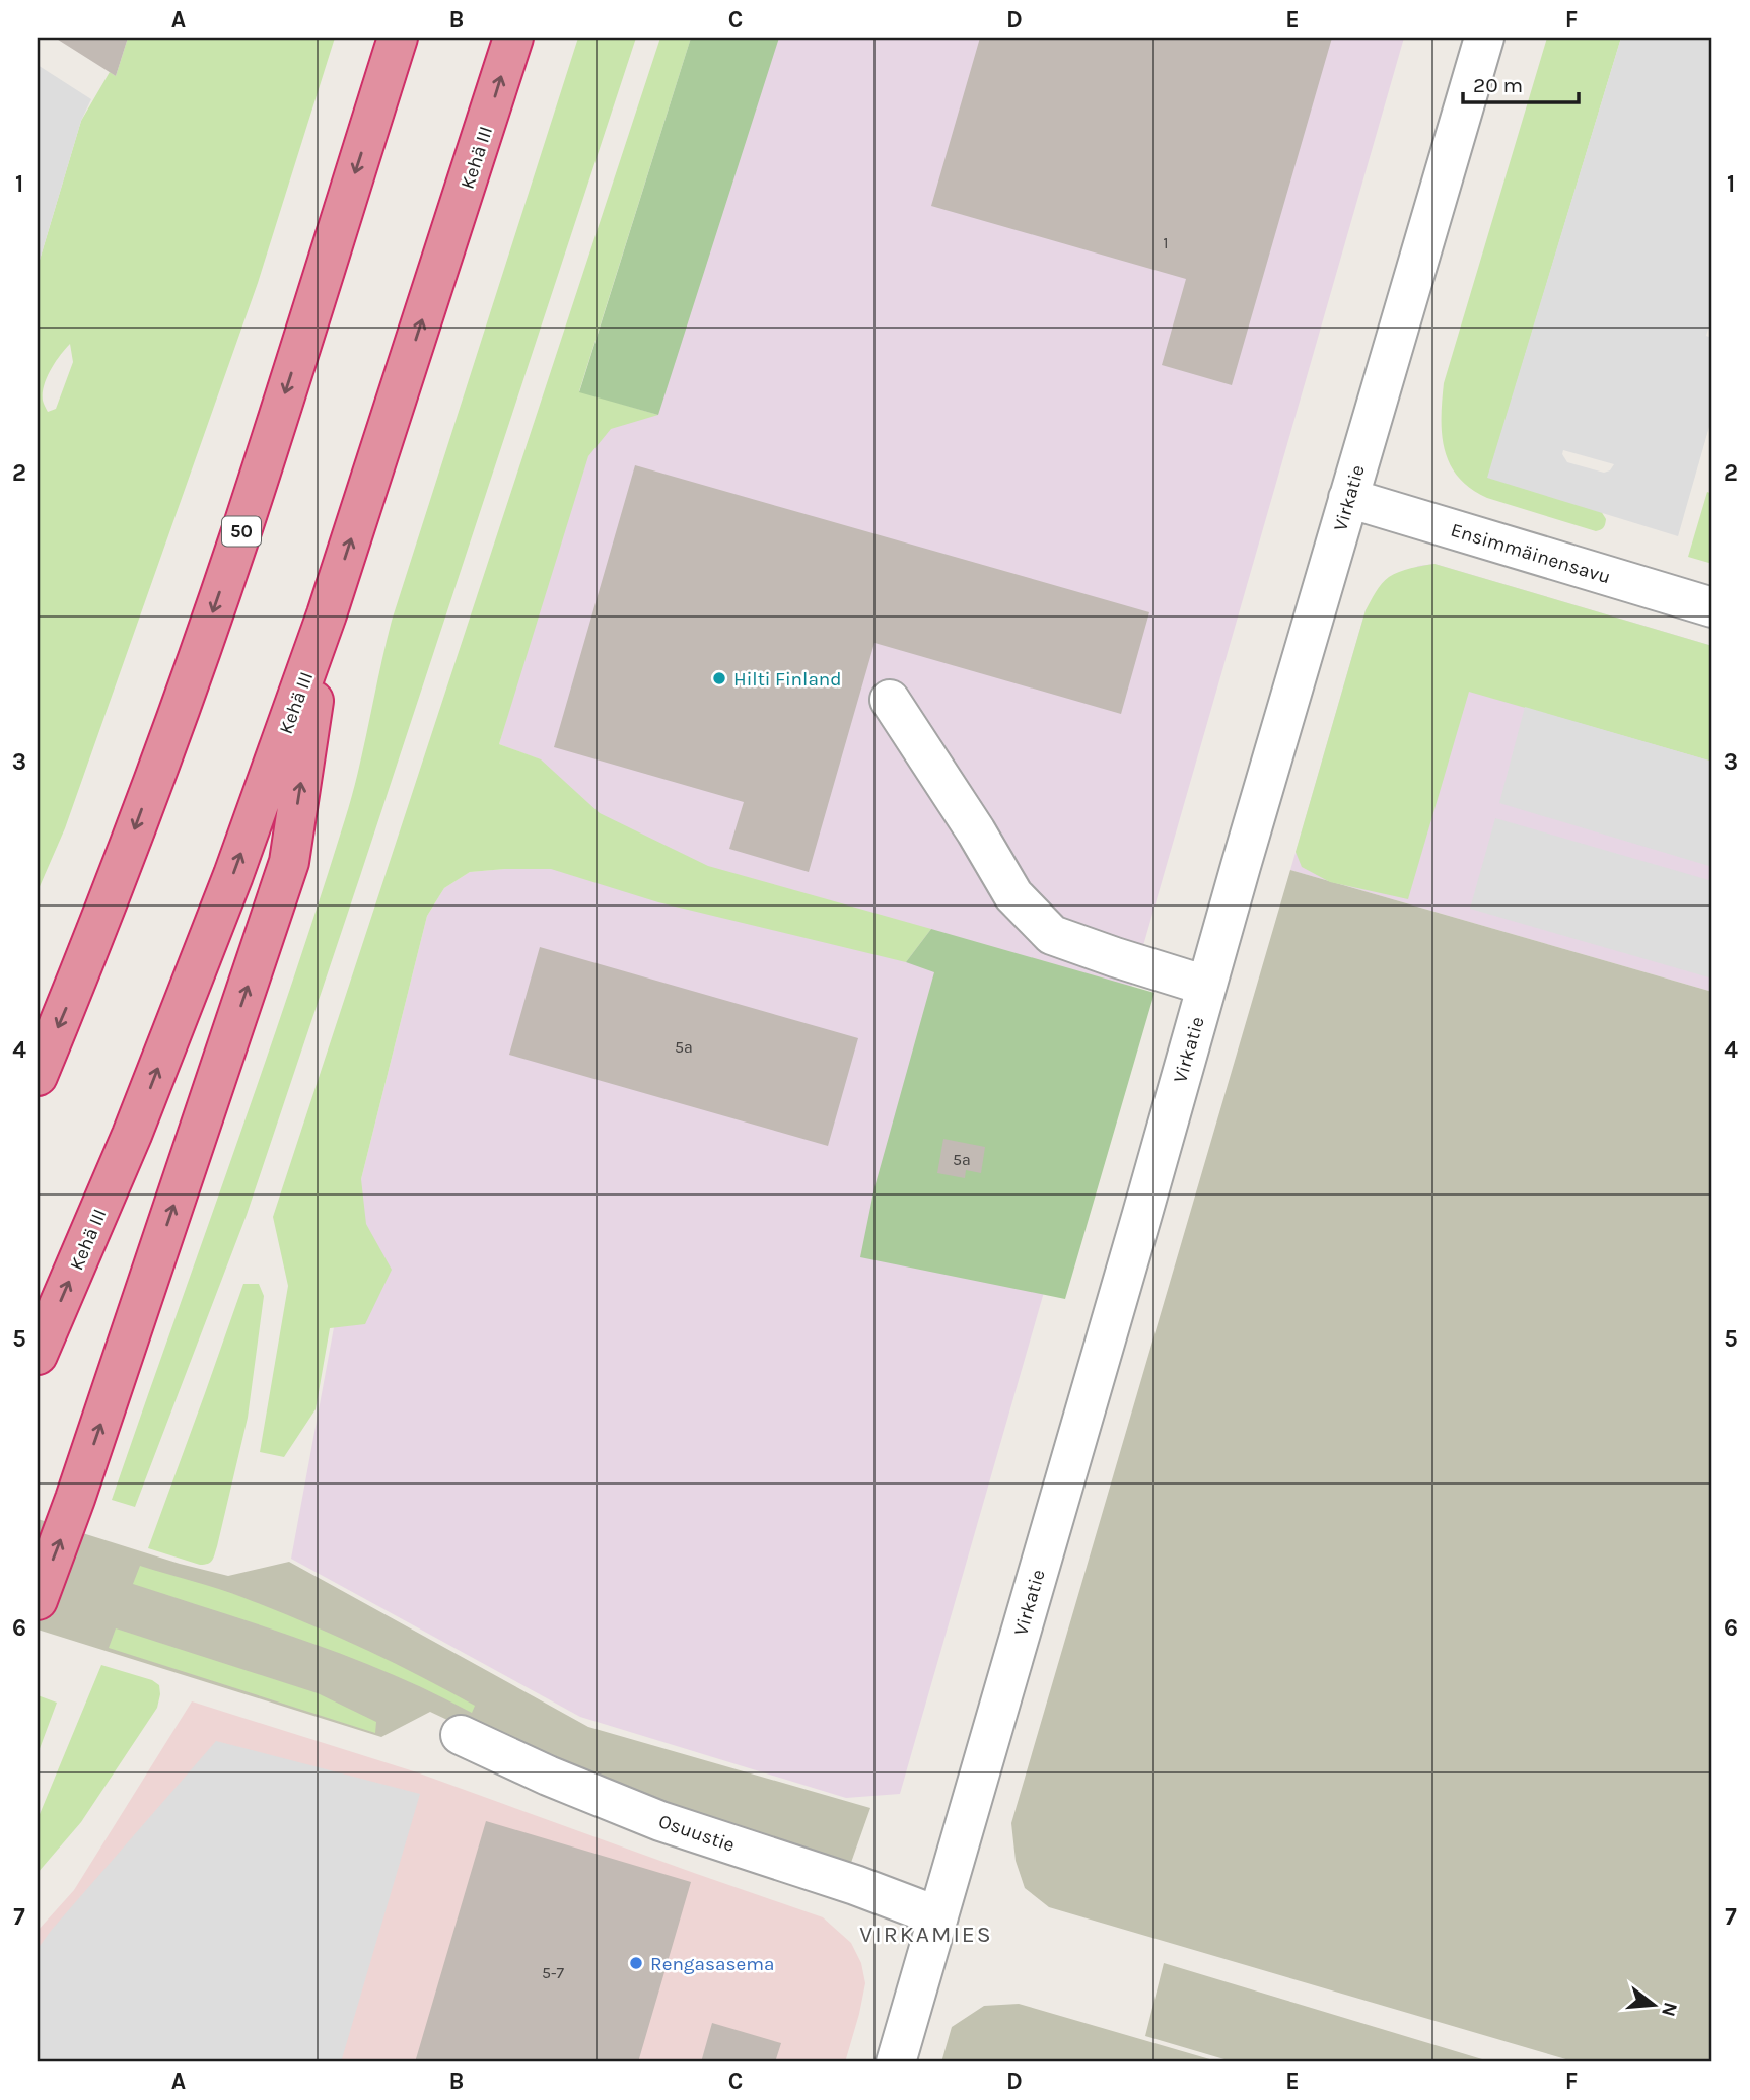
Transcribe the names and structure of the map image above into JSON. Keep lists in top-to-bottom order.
{
  "streets": {
    "highway": ["Kehä III", "50"],
    "street": ["Virkatie", "Ensimmäinensavu", "Osuustie"]
  },
  "crossings": [
    ["Virkatie", "Ensimmäinensavu"],
    ["Virkatie", "Osuustie"]
  ],
  "districts": ["VIRKAMIES"],
  "places": ["Hilti Finland", "Rengasasema"],
  "house_numbers": [
    "1",
    "5a",
    "5a",
    "5-7"
  ],
  "scale_bar": "20 m",
  "north": "right",
  "grid": {
    "columns": [
      "A",
      "B",
      "C",
      "D",
      "E",
      "F"
    ],
    "rows": [
      "1",
      "2",
      "3",
      "4",
      "5",
      "6",
      "7"
    ]
  }
}
